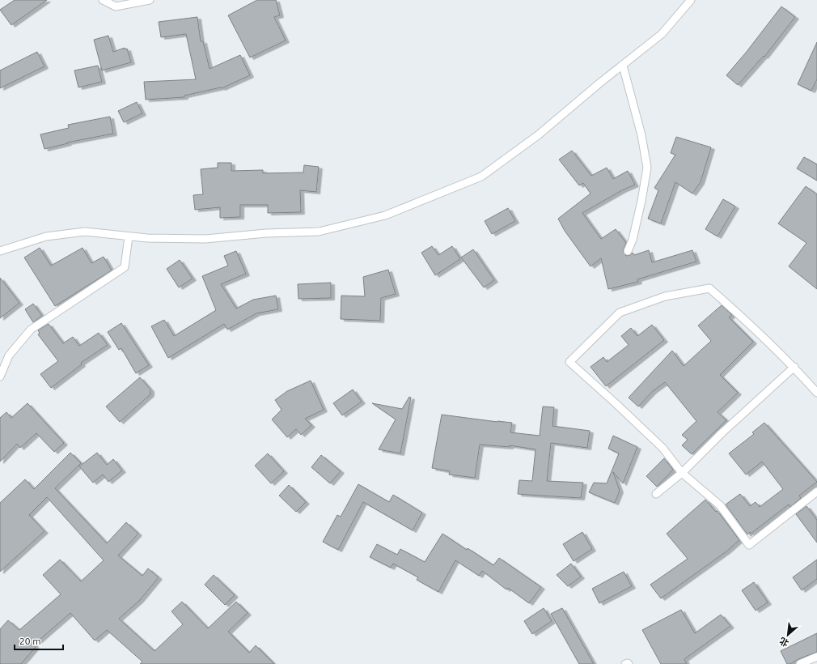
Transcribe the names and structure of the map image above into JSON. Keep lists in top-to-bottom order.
{
  "scale_bar": "20 m",
  "north": "bottom left"
}
